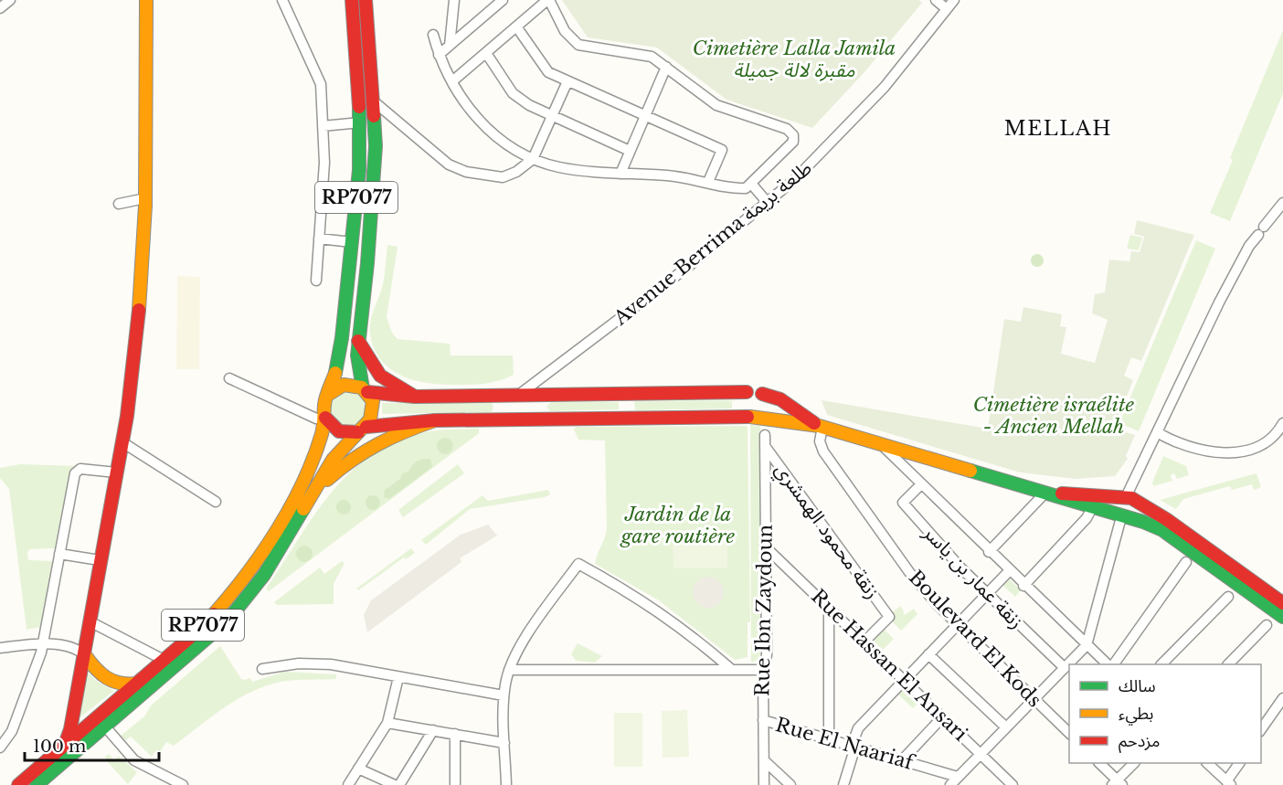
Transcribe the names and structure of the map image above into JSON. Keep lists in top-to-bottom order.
{
  "streets": {
    "street": [
      "RP7077",
      "Avenue Berrima طلعة بريمة",
      "زنقة محمود الهمشري",
      "زنقة عمار بن ياسر",
      "Rue Ibn Zaydoun",
      "Boulevard El Kods",
      "Rue Hassan El Ansari",
      "Rue El Naariaf"
    ]
  },
  "crossings": [
    ["زنقة محمود الهمشري", "Rue Ibn Zaydoun"],
    ["زنقة محمود الهمشري", "Rue Hassan El Ansari"],
    ["Rue Ibn Zaydoun", "Rue Hassan El Ansari"],
    ["Rue Ibn Zaydoun", "Rue El Naariaf"]
  ],
  "districts": ["MELLAH"],
  "parks": ["Cimetière Lalla Jamila مقبرة لالة جميلة", "Cimetière israélite - Ancien Mellah", "Jardin de la gare routière"],
  "legend": ["سالك", "بطيء", "مزدحم"],
  "scale_bar": "100 m"
}
